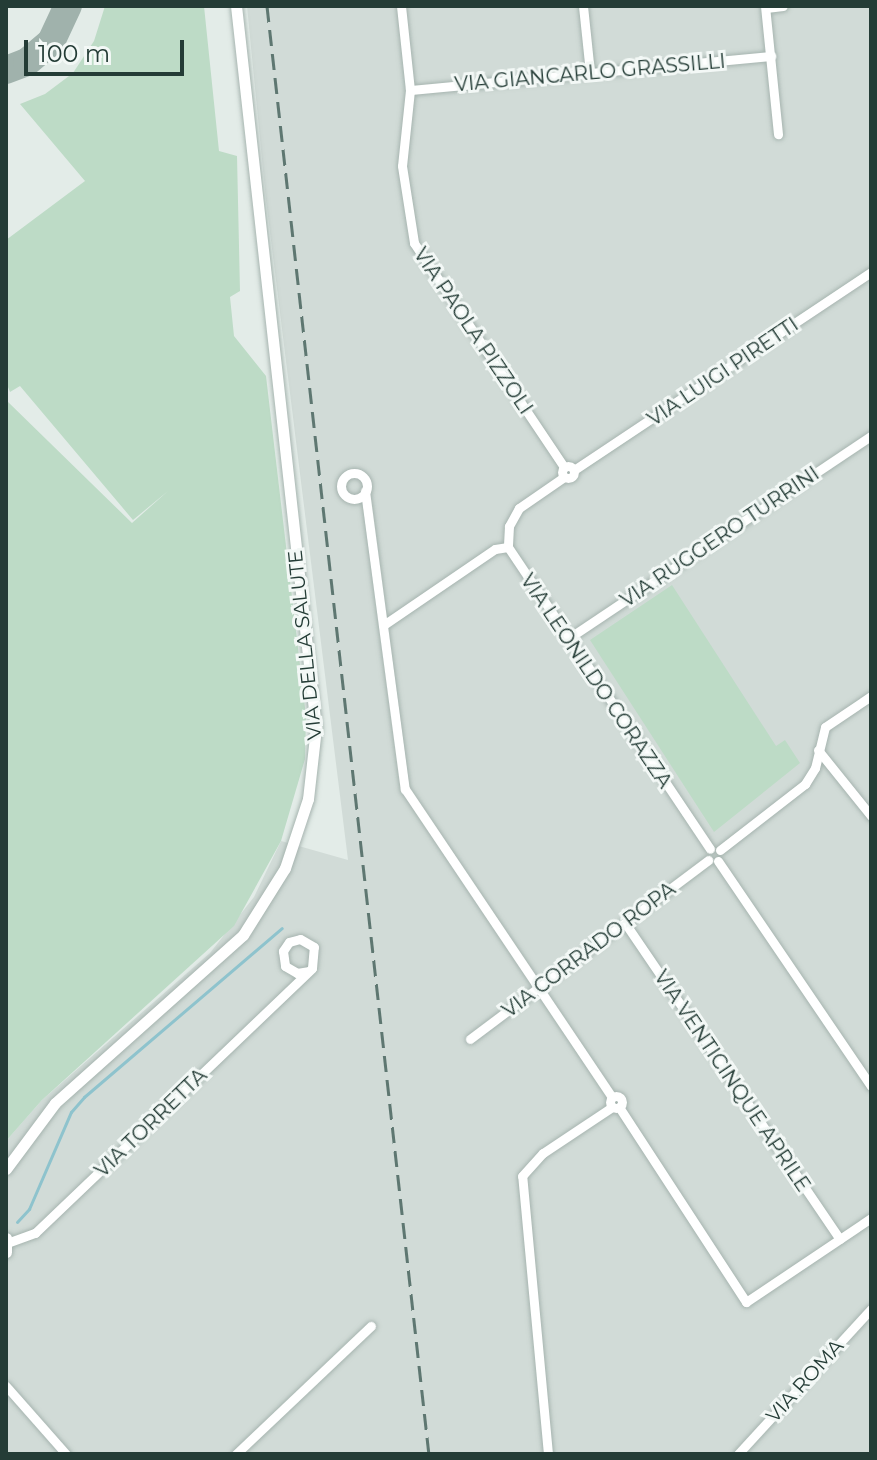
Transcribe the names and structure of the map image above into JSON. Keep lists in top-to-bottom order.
{
  "streets": {
    "street": [
      "VIA GIANCARLO GRASSILLI",
      "VIA PAOLA PIZZOLI",
      "VIA LUIGI PIRETTI",
      "VIA RUGGERO TURRINI",
      "VIA DELLA SALUTE",
      "VIA LEONILDO CORAZZA",
      "VIA CORRADO ROPA",
      "VIA VENTICINQUE APRILE",
      "VIA TORRETTA",
      "VIA ROMA"
    ]
  },
  "crossings": [
    ["VIA GIANCARLO GRASSILLI", "VIA PAOLA PIZZOLI"],
    ["VIA PAOLA PIZZOLI", "VIA LUIGI PIRETTI"],
    ["VIA LUIGI PIRETTI", "VIA LEONILDO CORAZZA"],
    ["VIA RUGGERO TURRINI", "VIA LEONILDO CORAZZA"],
    ["VIA LEONILDO CORAZZA", "VIA CORRADO ROPA"],
    ["VIA CORRADO ROPA", "VIA VENTICINQUE APRILE"]
  ],
  "scale_bar": "100 m"
}
